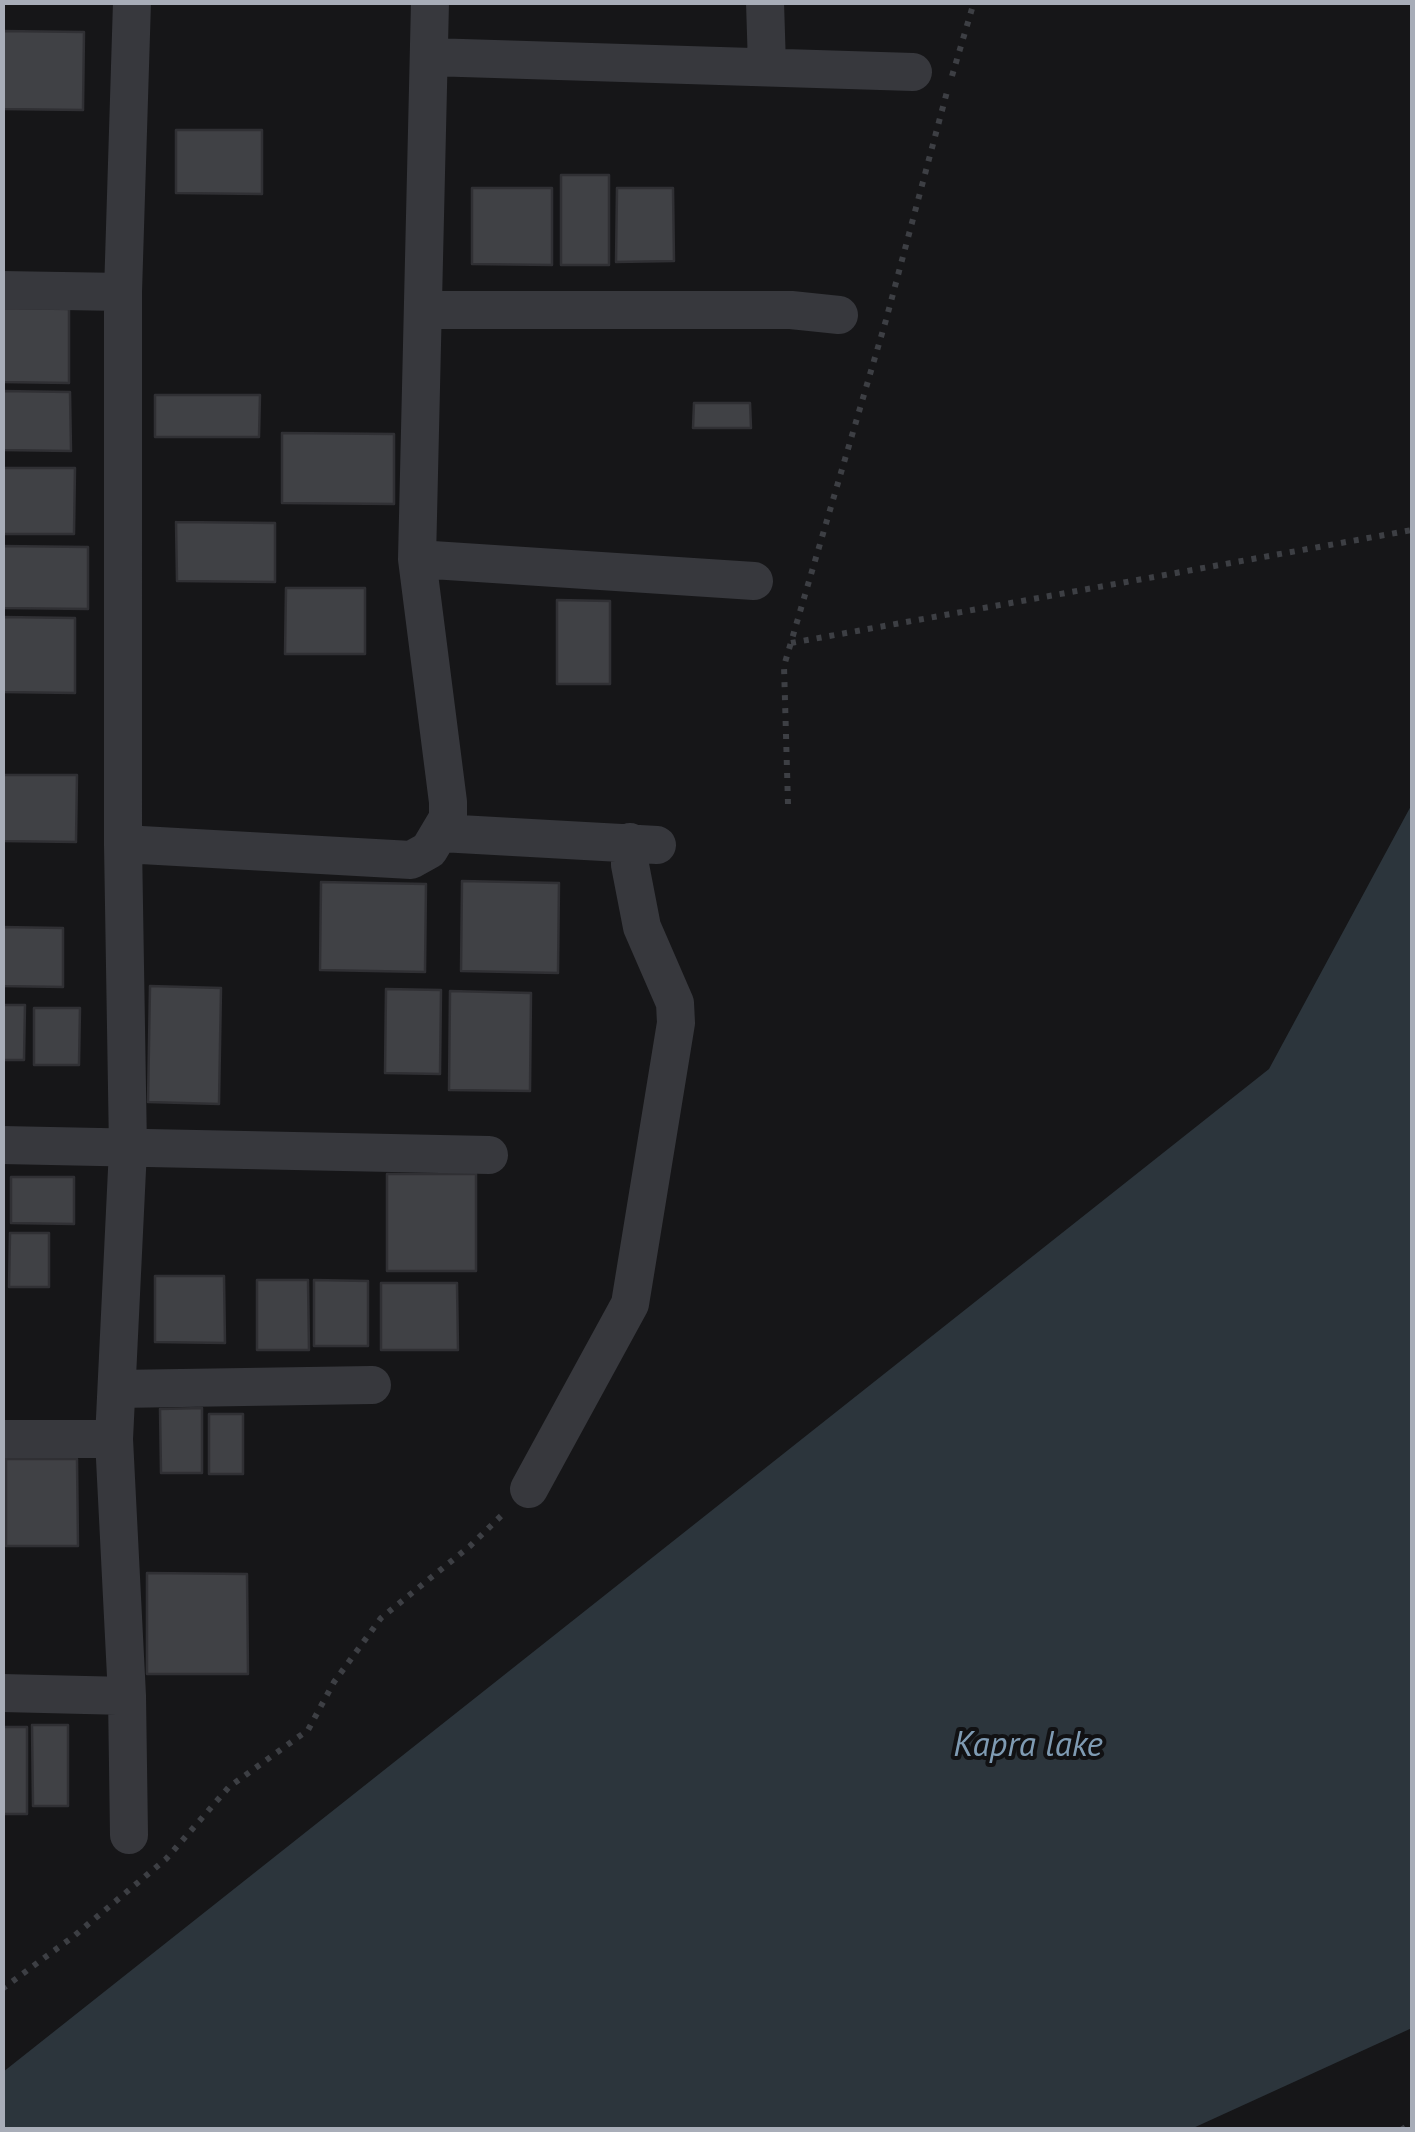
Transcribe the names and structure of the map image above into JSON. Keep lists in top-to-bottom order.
{
  "water": ["Kapra lake"]
}
